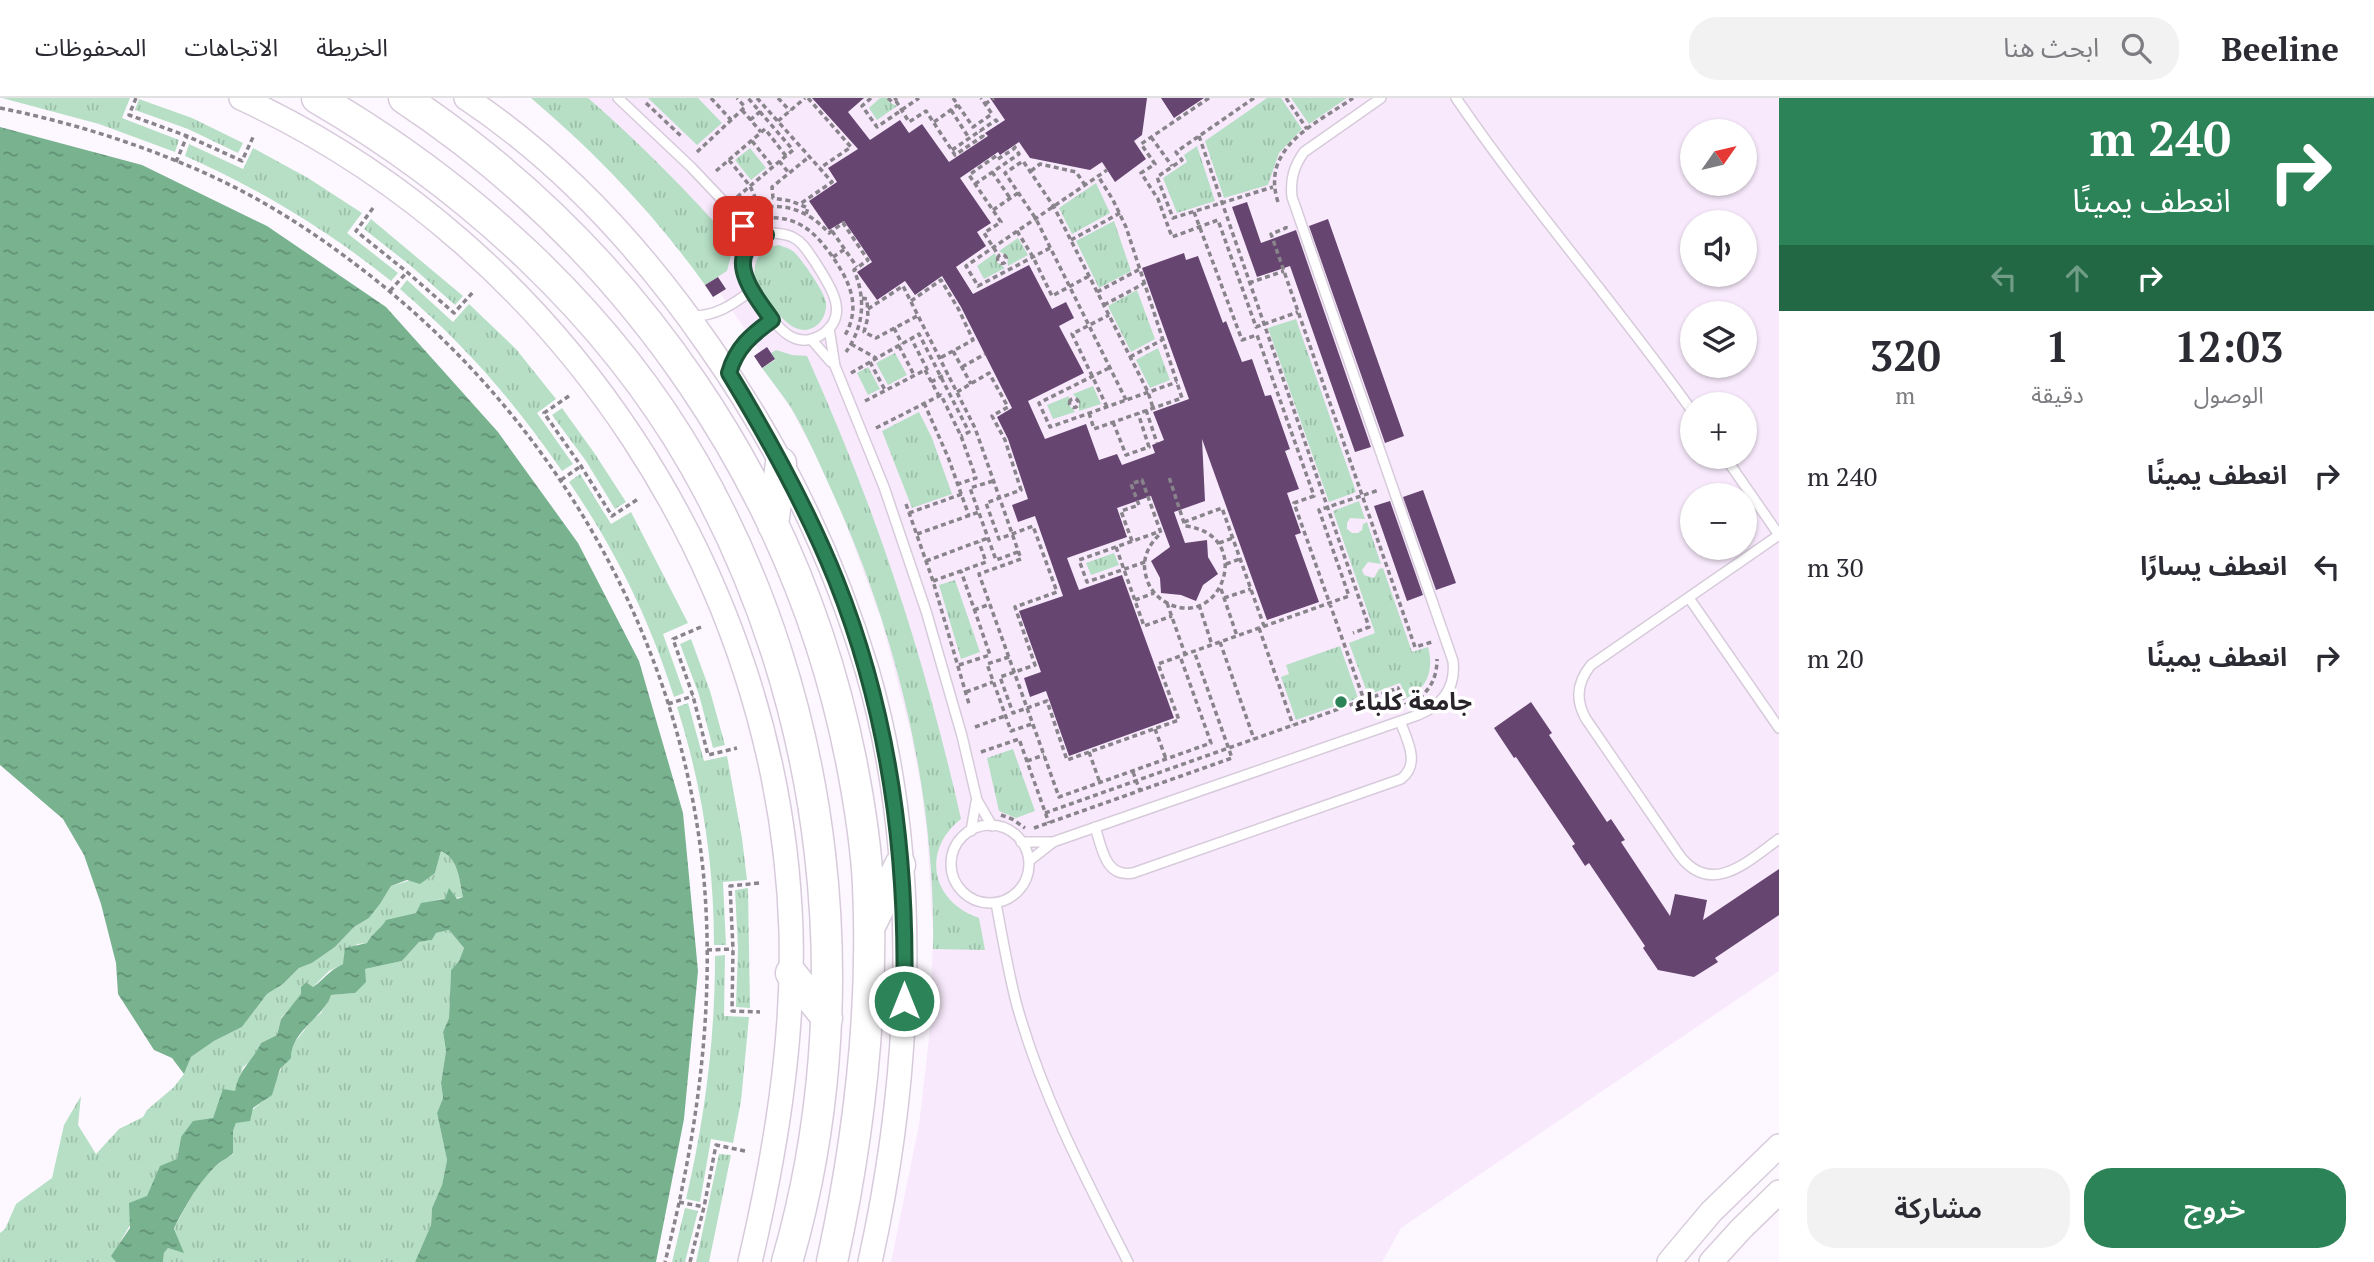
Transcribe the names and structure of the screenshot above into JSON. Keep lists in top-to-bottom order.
{
  "places": ["جامعة كلباء"],
  "north": "top right",
  "page": {
    "header": "Beeline",
    "search": "ابحث هنا",
    "nav": ["الخريطة", "الاتجاهات", "المحفوظات"],
    "turn": ["240 m", "انعطف يمينًا"],
    "map_buttons": ["+", "−"],
    "eta": [
      "12:03",
      "الوصول",
      "1",
      "دقيقة",
      "320",
      "m"
    ],
    "list": [
      {
        "name": "انعطف يمينًا",
        "value": "240 m"
      },
      {
        "name": "انعطف يسارًا",
        "value": "30 m"
      },
      {
        "name": "انعطف يمينًا",
        "value": "20 m"
      }
    ],
    "buttons": ["خروج", "مشاركة"]
  }
}
